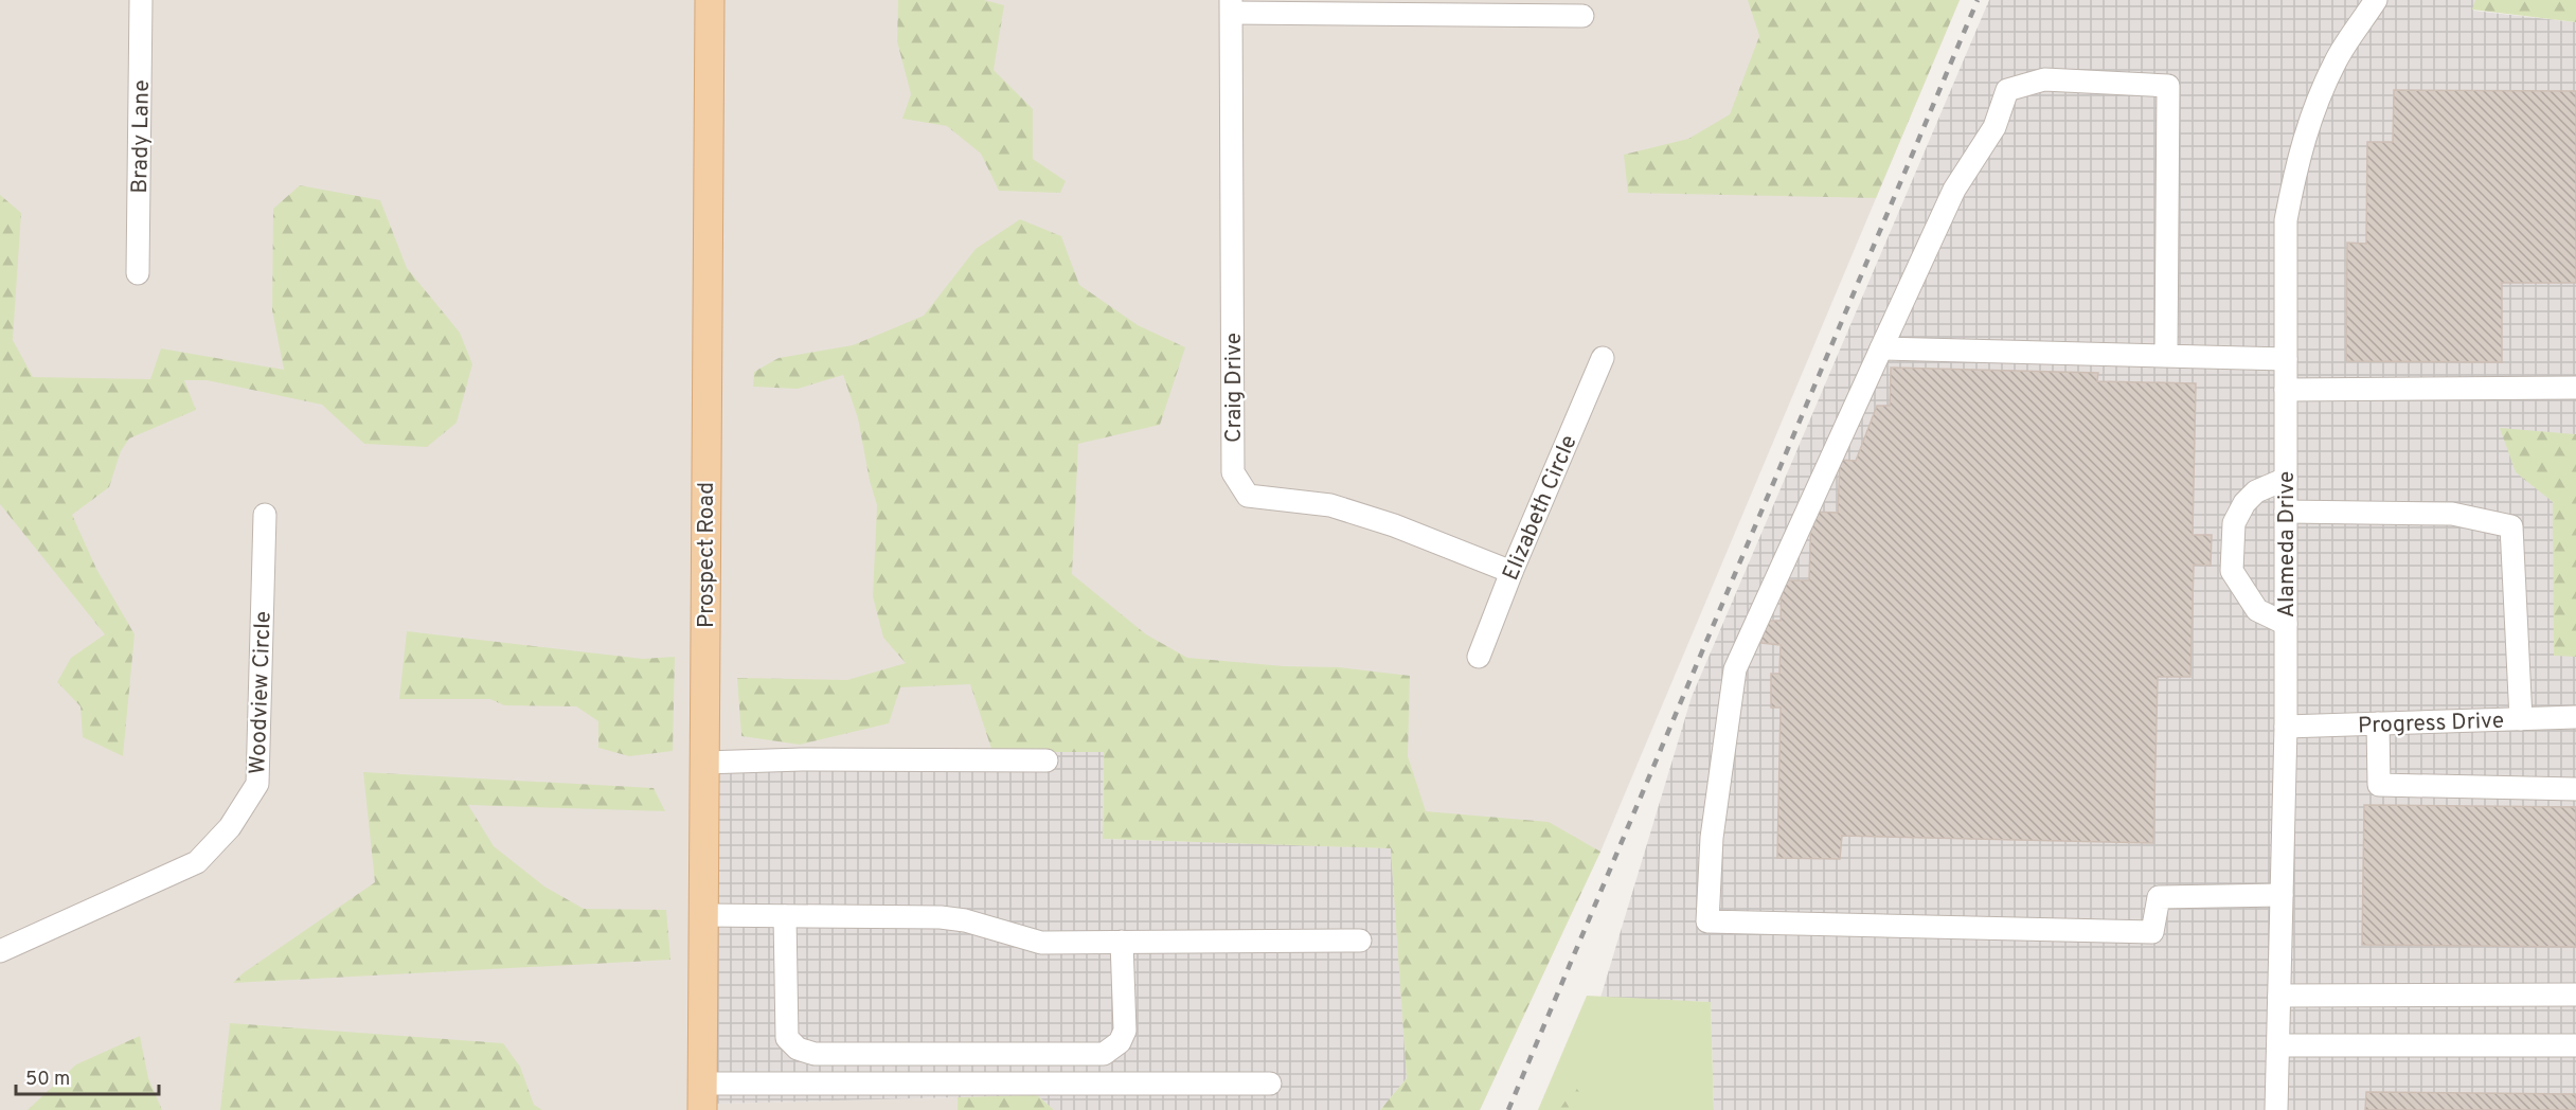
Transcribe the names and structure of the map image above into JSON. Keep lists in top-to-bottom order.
{
  "streets": {
    "main road": ["Prospect Road"],
    "street": [
      "Brady Lane",
      "Craig Drive",
      "Elizabeth Circle",
      "Alameda Drive",
      "Woodview Circle",
      "Progress Drive"
    ]
  },
  "crossings": [
    ["Craig Drive", "Elizabeth Circle"],
    ["Alameda Drive", "Progress Drive"]
  ],
  "scale_bar": "50 m"
}
